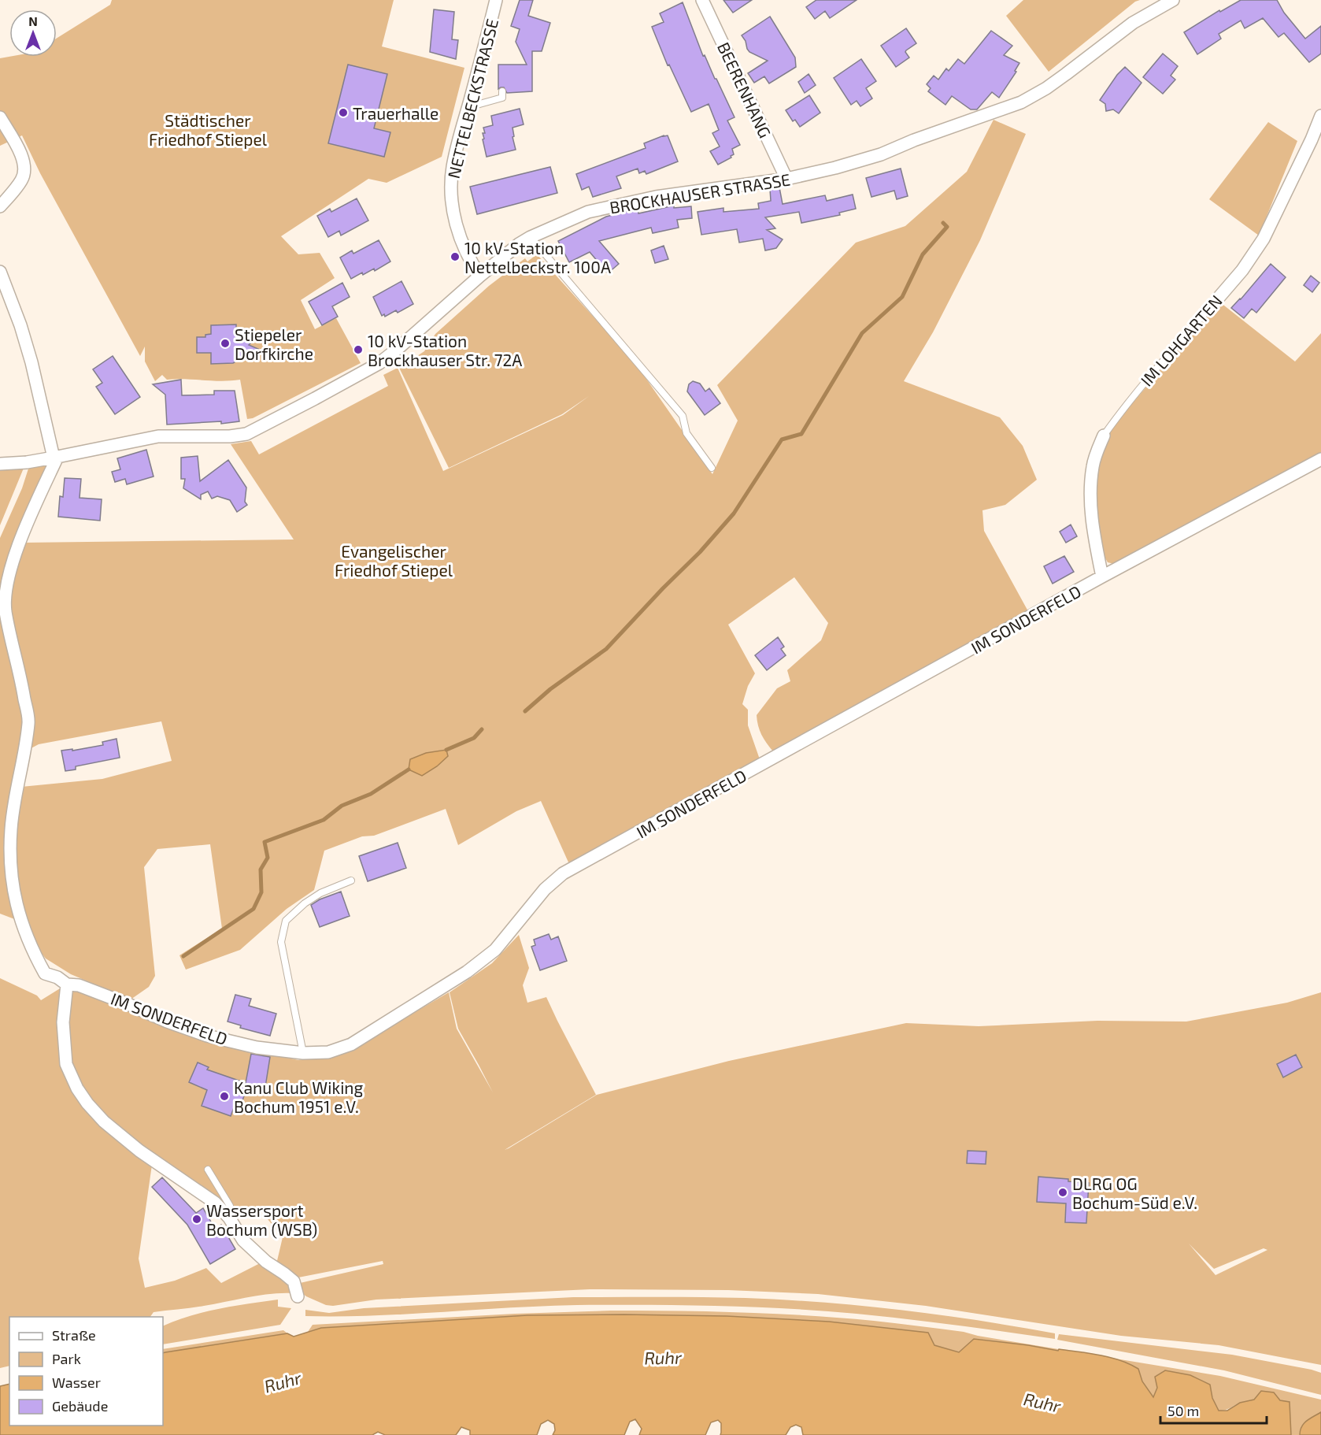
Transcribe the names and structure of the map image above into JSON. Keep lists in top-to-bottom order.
{
  "streets": {
    "street": [
      "BEERENHANG",
      "NETTELBECKSTRASSE",
      "BROCKHAUSER STRASSE",
      "IM LOHGARTEN",
      "IM SONDERFELD"
    ]
  },
  "crossings": [
    ["BEERENHANG", "BROCKHAUSER STRASSE"],
    ["NETTELBECKSTRASSE", "BROCKHAUSER STRASSE"],
    ["BROCKHAUSER STRASSE", "IM SONDERFELD"],
    ["IM LOHGARTEN", "IM SONDERFELD"]
  ],
  "water": ["Ruhr"],
  "parks": ["Städtischer Friedhof Stiepel", "Evangelischer Friedhof Stiepel"],
  "places": [
    "Trauerhalle",
    "10 kV-Station Nettelbeckstr. 100A",
    "Stiepeler Dorfkirche",
    "10 kV-Station Brockhauser Str. 72A",
    "Kanu Club Wiking Bochum 1951 e.V.",
    "DLRG OG Bochum-Süd e.V.",
    "Wassersport Bochum (WSB)"
  ],
  "legend": [
    "Straße",
    "Park",
    "Wasser",
    "Gebäude"
  ],
  "scale_bar": "50 m",
  "north": "top"
}
